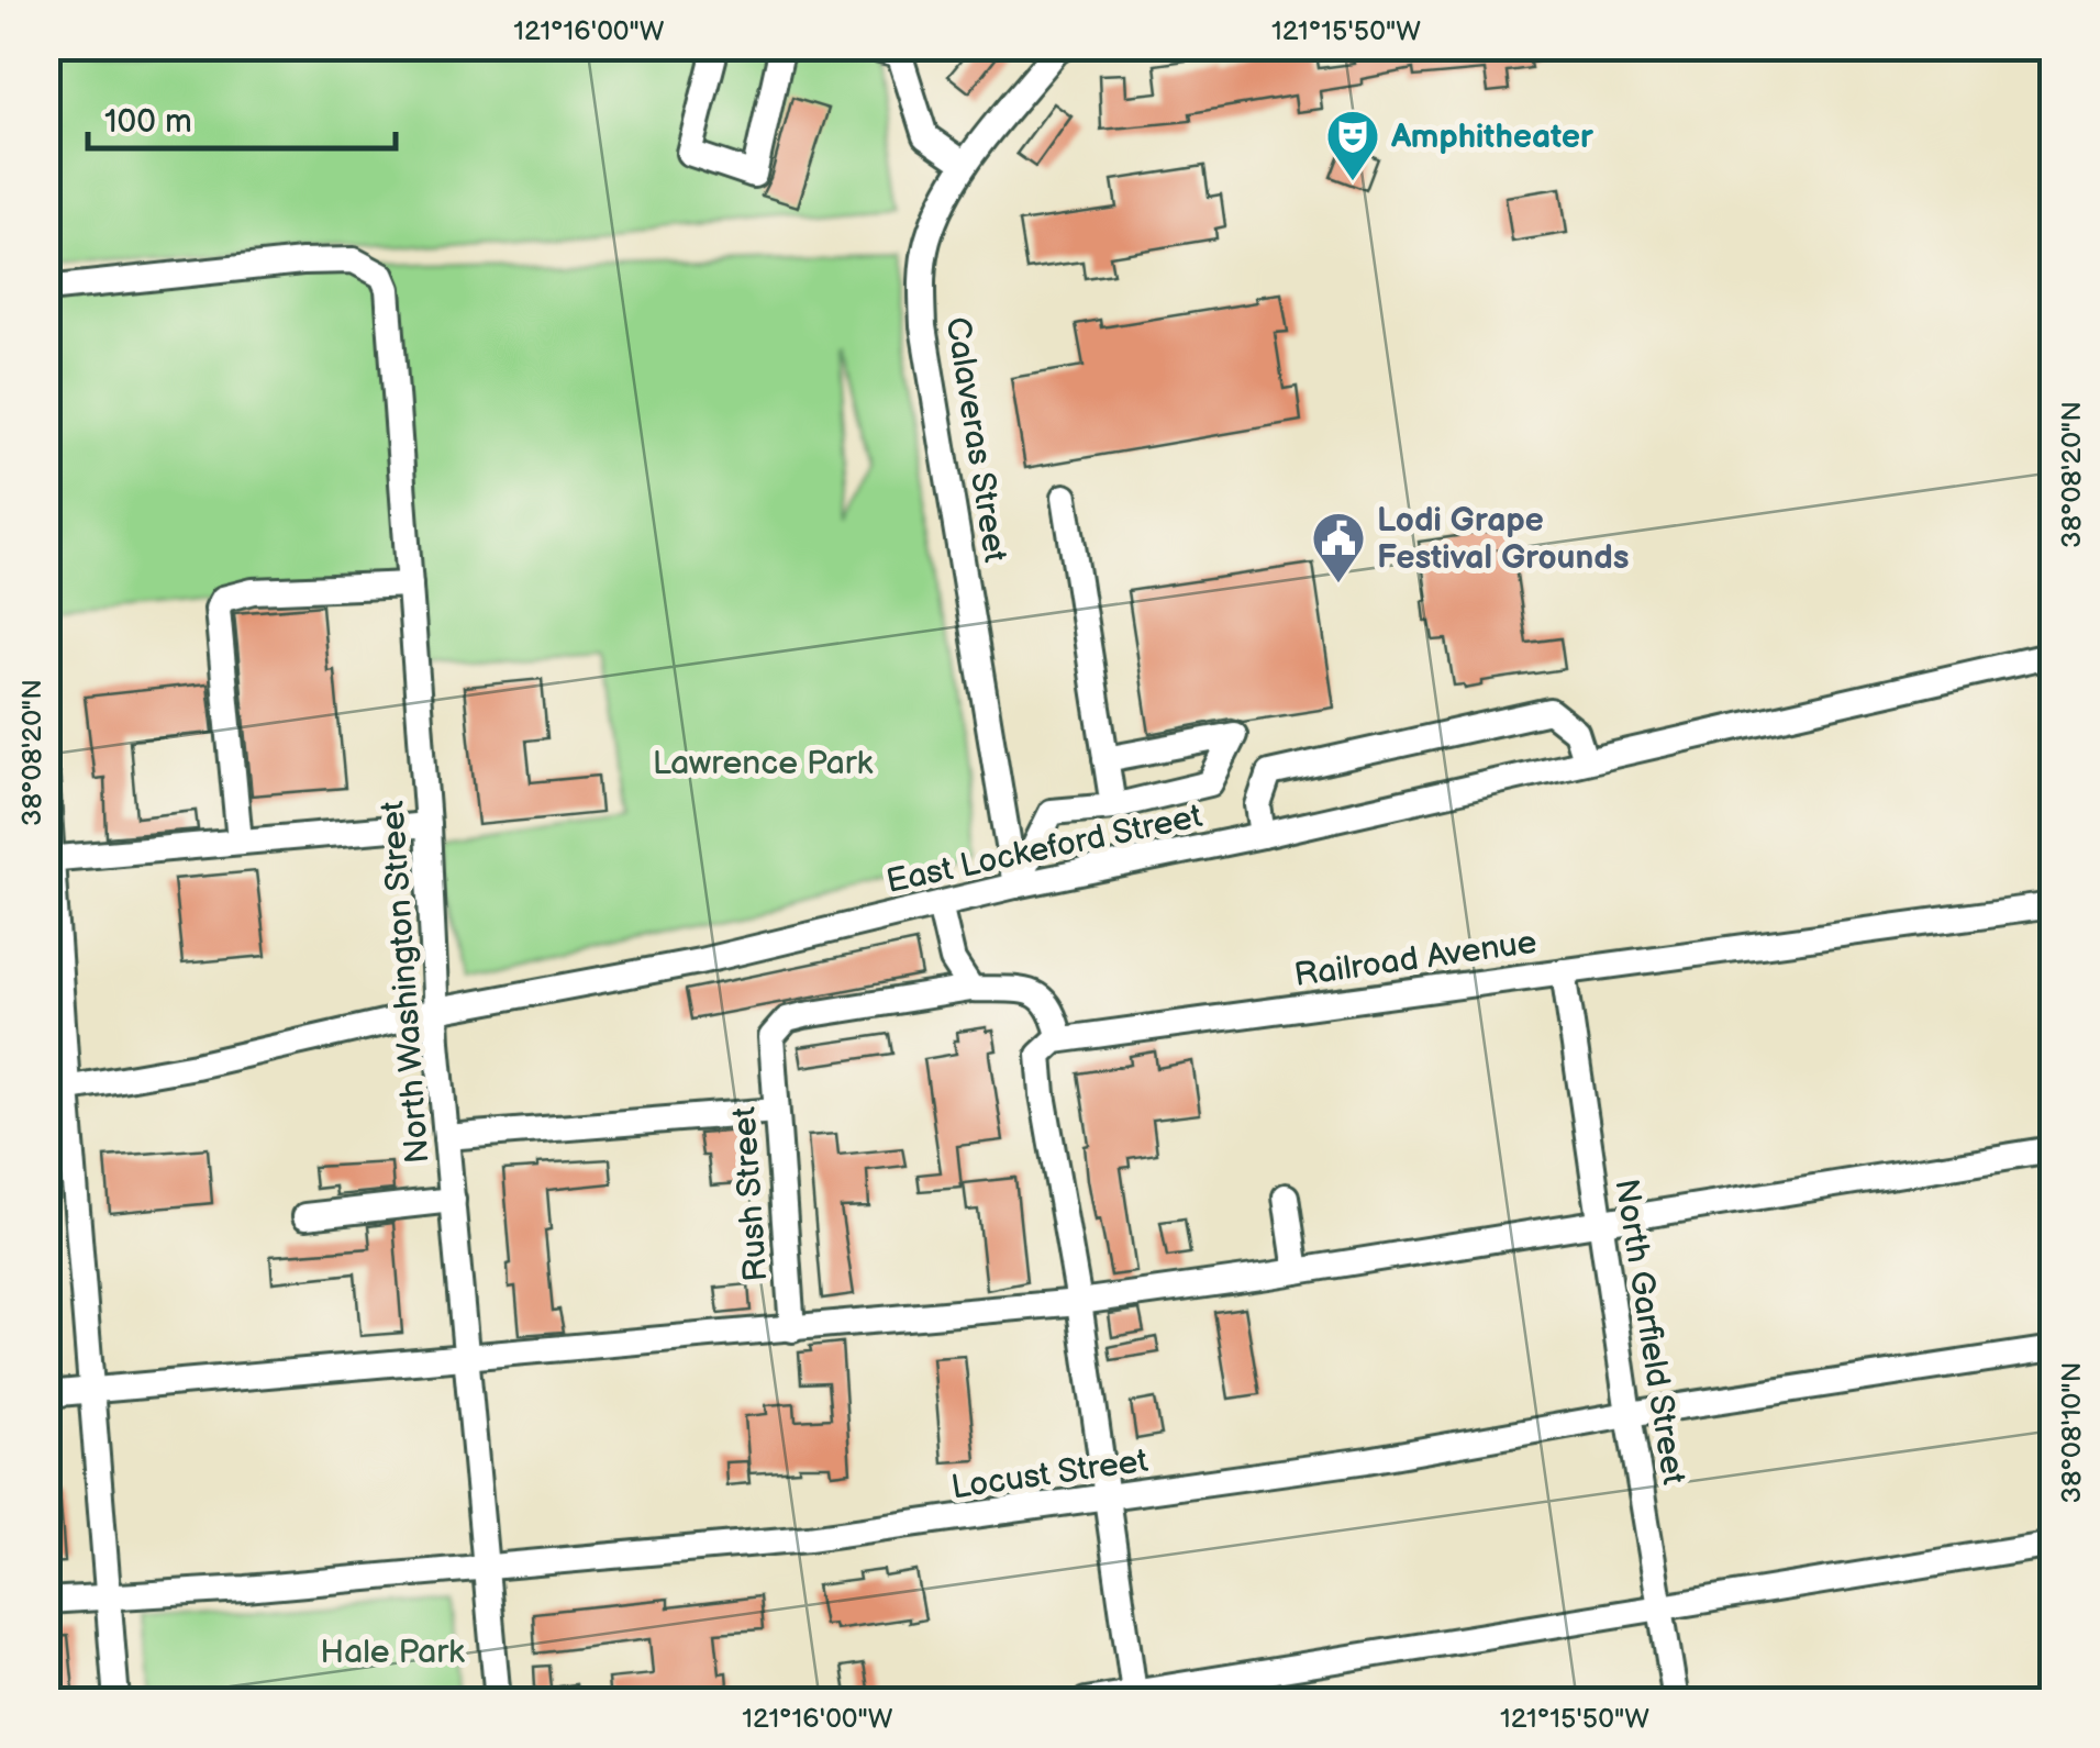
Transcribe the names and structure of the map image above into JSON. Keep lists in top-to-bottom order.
{
  "streets": {
    "street": [
      "Calaveras Street",
      "East Lockeford Street",
      "Railroad Avenue",
      "North Washington Street",
      "Rush Street",
      "North Garfield Street",
      "Locust Street"
    ]
  },
  "crossings": [
    ["Calaveras Street", "East Lockeford Street"],
    ["East Lockeford Street", "North Washington Street"],
    ["Railroad Avenue", "North Garfield Street"],
    ["North Washington Street", "Locust Street"],
    ["North Garfield Street", "Locust Street"]
  ],
  "parks": ["Lawrence Park", "Hale Park"],
  "places": {
    "theatre": ["Amphitheater"],
    "public building": ["Lodi Grape Festival Grounds"]
  },
  "scale_bar": "100 m",
  "coordinates": [
    "121°16'00\"W",
    "121°15'50\"W",
    "38°08'20\"N",
    "38°08'10\"N"
  ]
}
